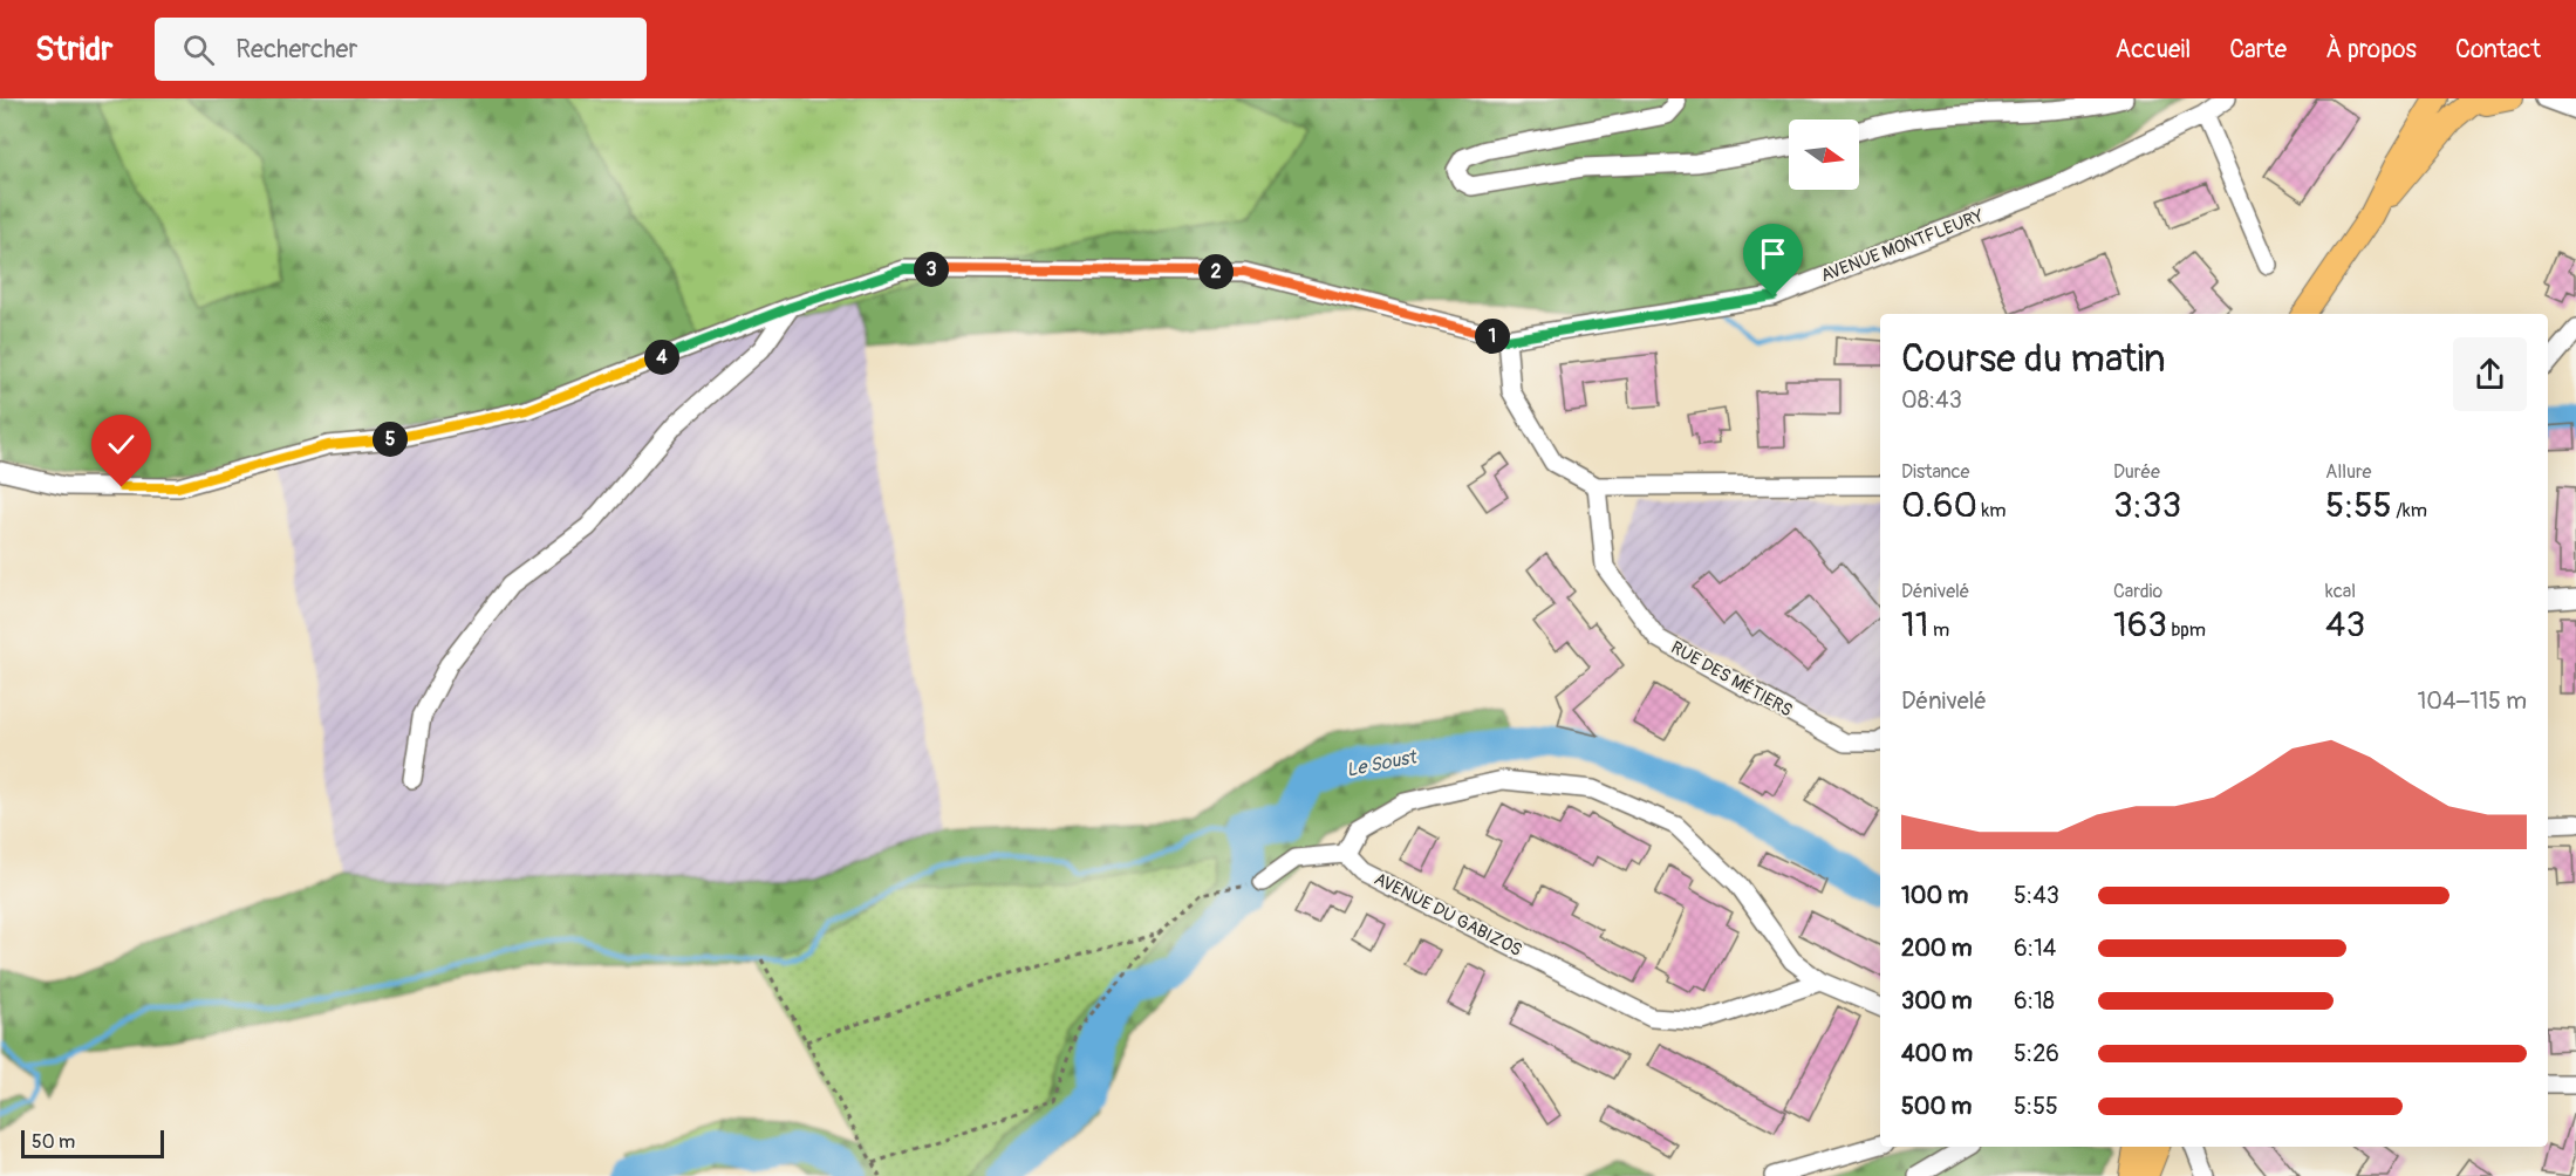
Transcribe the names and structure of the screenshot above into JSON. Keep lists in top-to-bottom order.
{
  "streets": {
    "street": ["AVENUE MONTFLEURY", "RUE DES MÉTIERS", "AVENUE DU GABIZOS"]
  },
  "water": ["Le Soust"],
  "scale_bar": "50 m",
  "north": "right",
  "page": {
    "header": "Stridr",
    "search": "Rechercher",
    "nav": [
      "Accueil",
      "Carte",
      "À propos",
      "Contact"
    ],
    "pins": [
      "3",
      "2",
      "1",
      "4",
      "5"
    ],
    "heading": ["Course du matin", "08:43"],
    "stats": [
      ["Distance", "0.60 km"],
      ["Durée", "3:33"],
      ["Allure", "5:55 /km"],
      ["Dénivelé", "11 m"],
      ["Cardio", "163 bpm"],
      ["kcal", "43"]
    ],
    "chart": ["Dénivelé", "104–115 m"],
    "list": [
      {
        "name": "100 m",
        "note": "5:43"
      },
      {
        "name": "200 m",
        "note": "6:14"
      },
      {
        "name": "300 m",
        "note": "6:18"
      },
      {
        "name": "400 m",
        "note": "5:26"
      },
      {
        "name": "500 m",
        "note": "5:55"
      }
    ],
    "scale": "50 m"
  }
}
